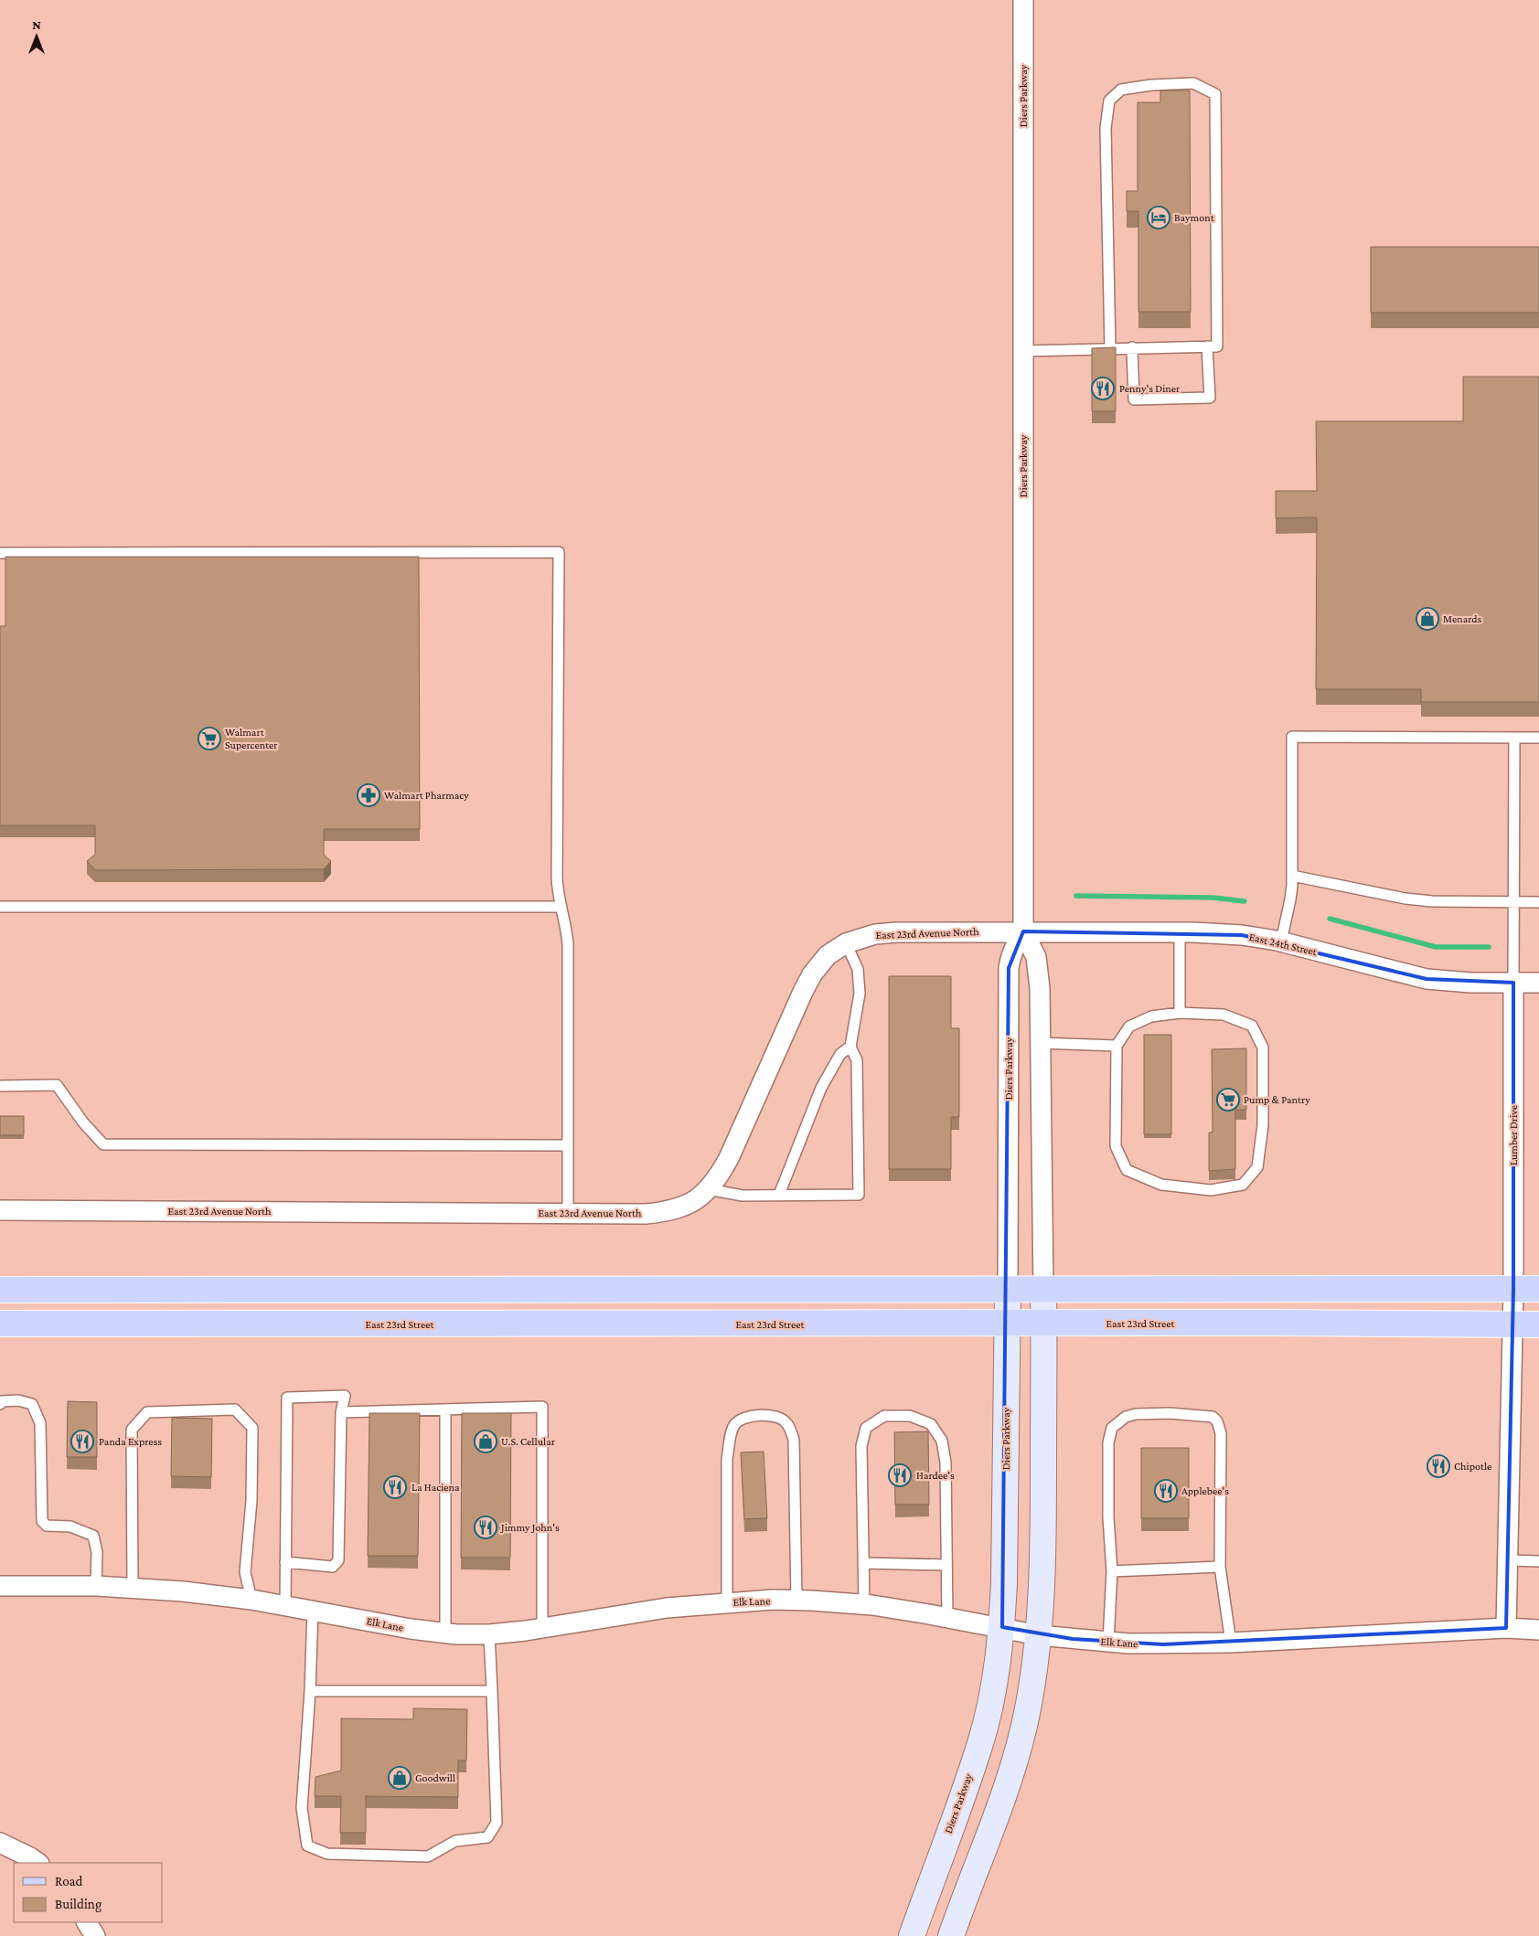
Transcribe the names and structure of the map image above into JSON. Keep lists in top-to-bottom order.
{
  "streets": {
    "main road": ["Diers Parkway", "East 23rd Street"],
    "street": [
      "East 23rd Avenue North",
      "East 24th Street",
      "Lumber Drive",
      "Elk Lane"
    ]
  },
  "crossings": [
    ["Diers Parkway", "East 23rd Avenue North"],
    ["Diers Parkway", "East 24th Street"],
    ["Diers Parkway", "East 23rd Street"],
    ["Diers Parkway", "Elk Lane"],
    ["East 23rd Avenue North", "East 24th Street"],
    ["East 24th Street", "Lumber Drive"],
    ["Lumber Drive", "East 23rd Street"],
    ["Lumber Drive", "Elk Lane"]
  ],
  "places": {
    "hotel": ["Baymont"],
    "restaurant": [
      "Penny's Diner",
      "Panda Express",
      "Chipotle",
      "Hardee's",
      "La Haciena",
      "Applebee's",
      "Jimmy John's"
    ],
    "shop": ["Menards", "U.S. Cellular", "Goodwill"],
    "supermarket": ["Walmart Supercenter", "Pump & Pantry"],
    "pharmacy": ["Walmart Pharmacy"]
  },
  "legend": ["Road", "Building"],
  "north": "top"
}
